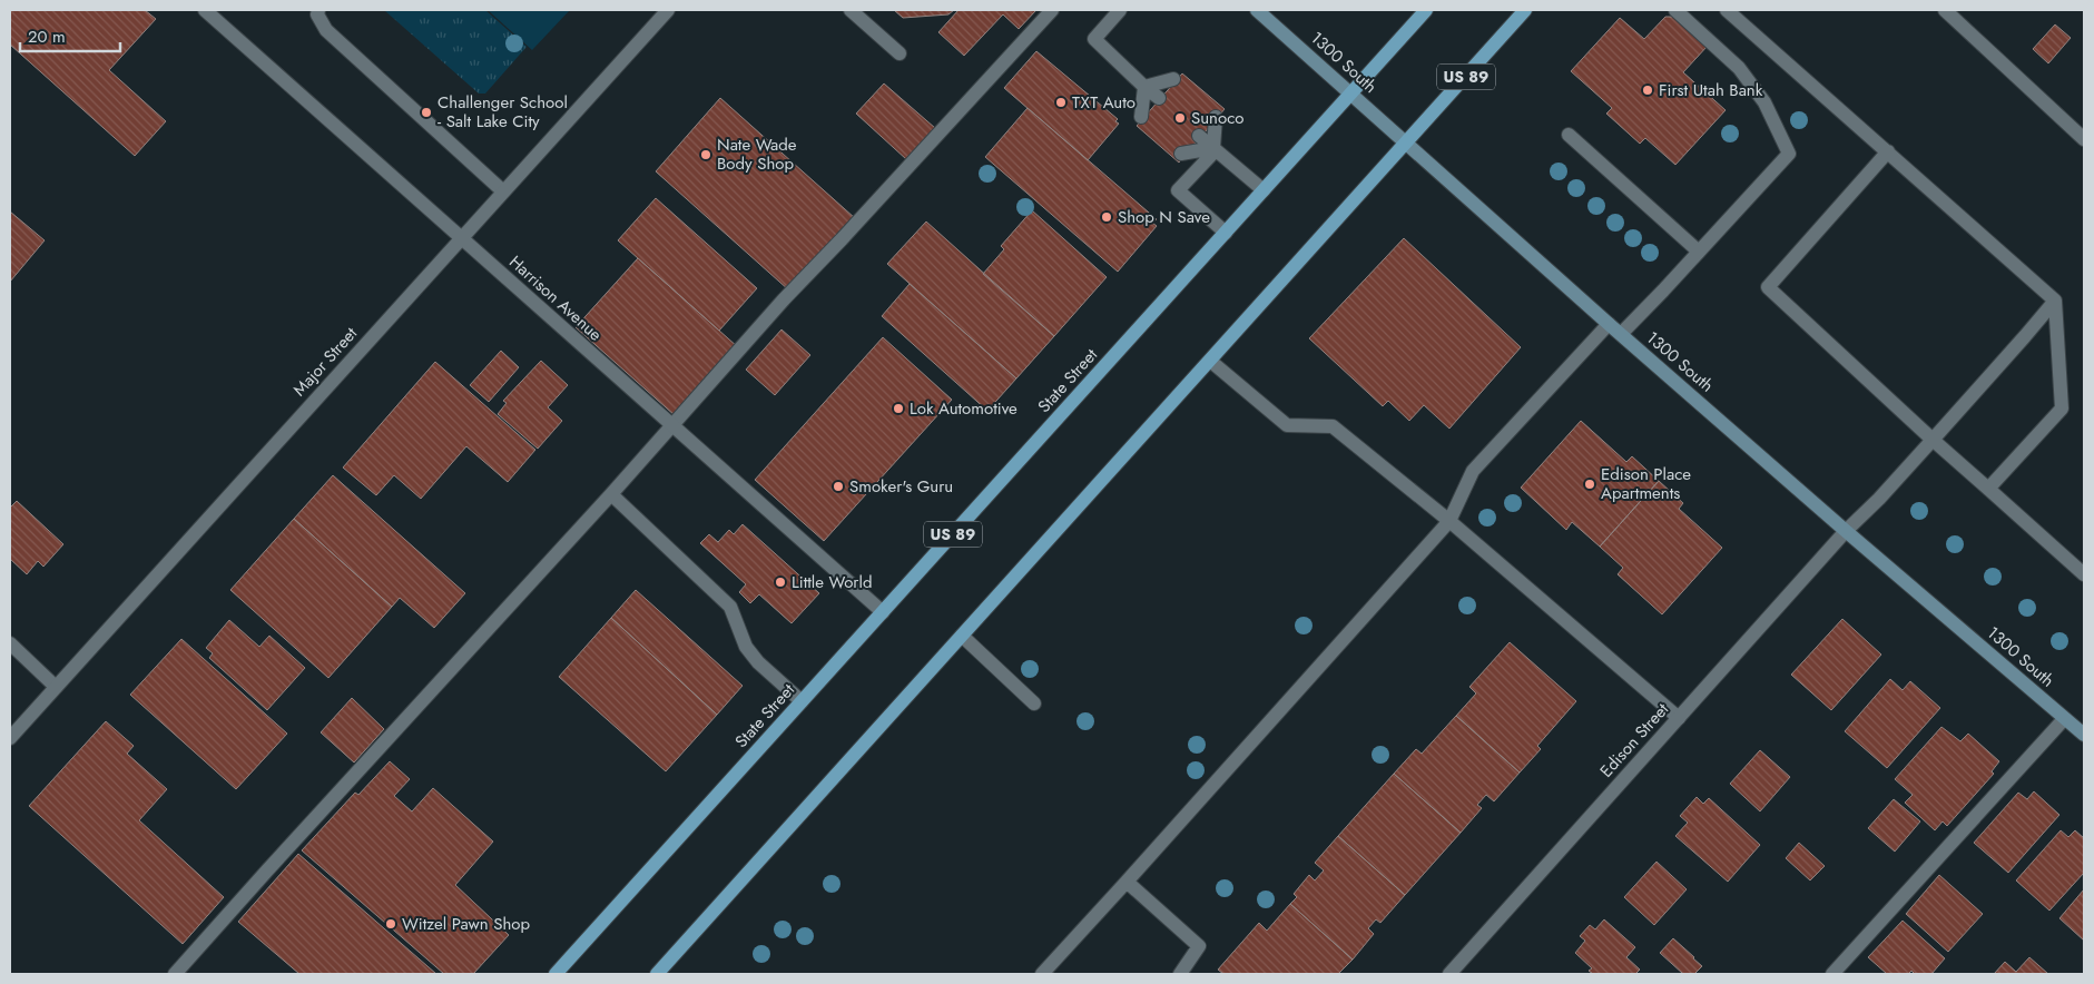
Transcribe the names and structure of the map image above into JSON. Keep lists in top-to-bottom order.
{
  "streets": {
    "main road": ["1300 South", "US 89", "State Street"],
    "street": ["Harrison Avenue", "Major Street", "Edison Street"]
  },
  "crossings": [
    ["1300 South", "US 89"],
    ["1300 South", "State Street"],
    ["1300 South", "Edison Street"],
    ["Harrison Avenue", "Major Street"],
    ["Harrison Avenue", "State Street"]
  ],
  "places": [
    "First Utah Bank",
    "TXT Auto",
    "Challenger School - Salt Lake City",
    "Sunoco",
    "Nate Wade Body Shop",
    "Shop N Save",
    "Lok Automotive",
    "Edison Place Apartments",
    "Smoker's Guru",
    "Little World",
    "Witzel Pawn Shop"
  ],
  "scale_bar": "20 m"
}
